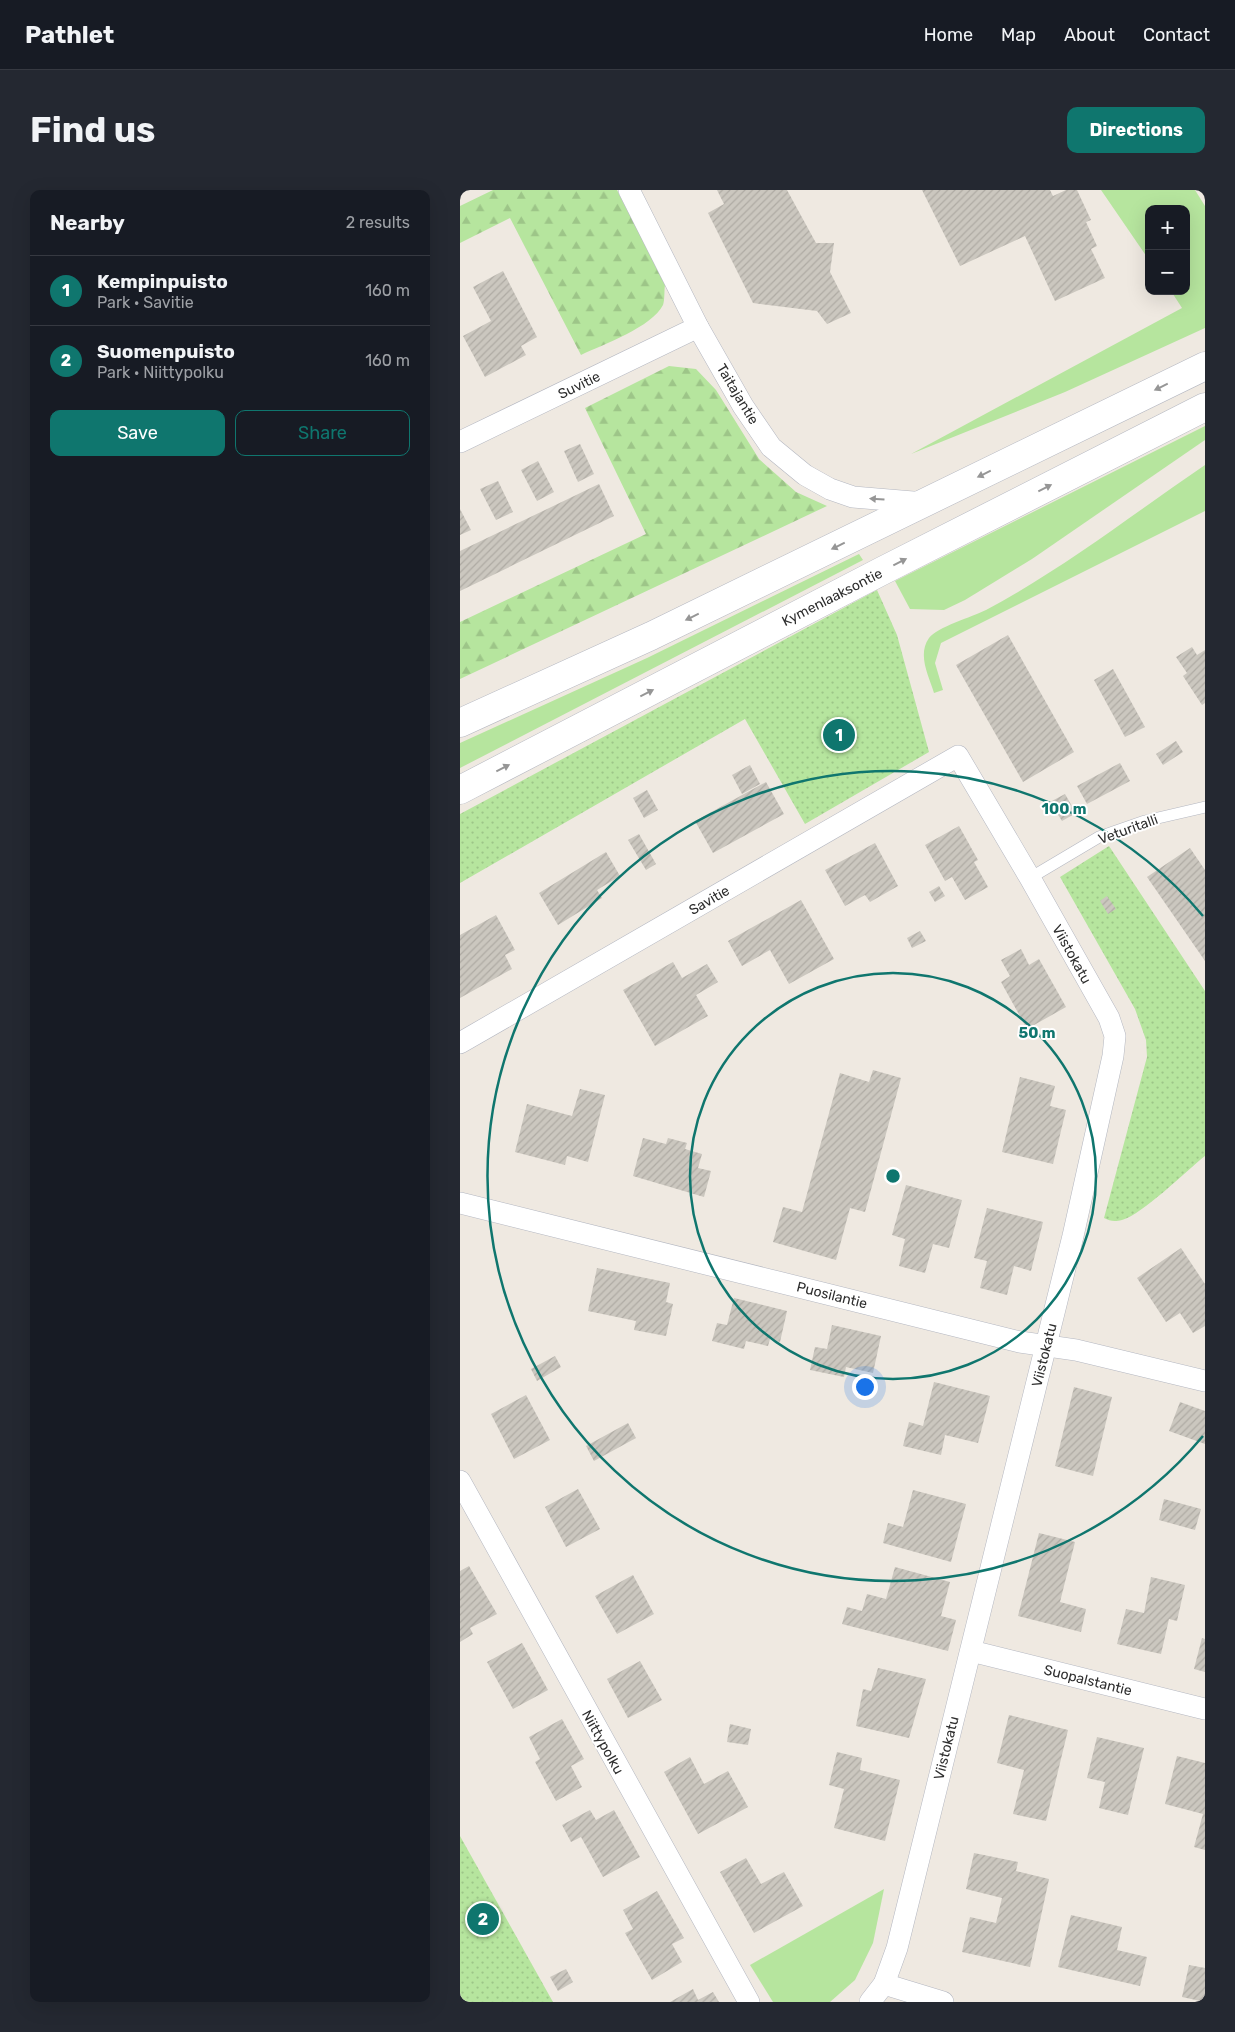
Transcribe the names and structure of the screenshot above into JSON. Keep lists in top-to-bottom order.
{
  "streets": {
    "main road": ["Kymenlaaksontie"],
    "street": [
      "Suvitie",
      "Taitajantie",
      "Savitie",
      "Viistokatu",
      "Puosilantie",
      "Suopalstantie",
      "Niittypolku"
    ],
    "lane": ["Veturitalli"]
  },
  "crossings": [
    ["Suvitie", "Taitajantie"],
    ["Veturitalli", "Viistokatu"],
    ["Savitie", "Viistokatu"],
    ["Viistokatu", "Puosilantie"],
    ["Viistokatu", "Suopalstantie"]
  ],
  "one_way": ["Taitajantie"],
  "page": {
    "header": "Pathlet",
    "nav": [
      "Home",
      "Map",
      "About",
      "Contact"
    ],
    "buttons": [
      "Directions",
      ["Save", "Share"]
    ],
    "title": "Find us",
    "heading": ["Nearby", "2 results"],
    "map_buttons": ["+", "−"],
    "list": [
      {
        "mark": "1",
        "name": "Kempinpuisto",
        "note": "Park · Savitie",
        "value": "160 m"
      },
      {
        "mark": "2",
        "name": "Suomenpuisto",
        "note": "Park · Niittypolku",
        "value": "160 m"
      }
    ],
    "pins": ["1", "2"]
  },
  "rings": ["100 m", "50 m"]
}
